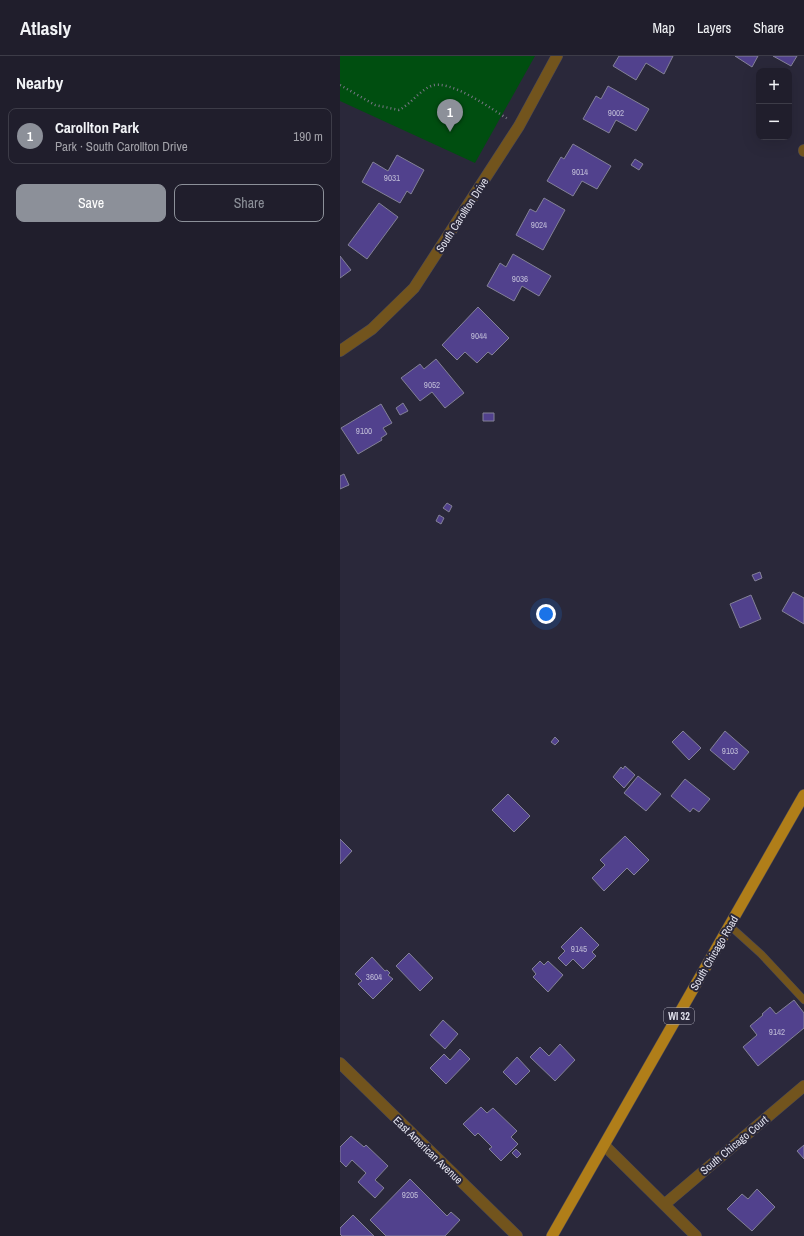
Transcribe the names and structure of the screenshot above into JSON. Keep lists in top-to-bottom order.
{
  "streets": {
    "main road": ["South Chicago Road", "WI 32"],
    "street": ["South Carollton Drive", "South Chicago Court", "East American Avenue"]
  },
  "house_numbers": [
    "9002",
    "9014",
    "9031",
    "9024",
    "9036",
    "9044",
    "9052",
    "9100",
    "9103",
    "9145",
    "3604",
    "9142",
    "9205"
  ],
  "page": {
    "header": "Atlasly",
    "nav": ["Map", "Layers", "Share"],
    "heading": "Nearby",
    "map_buttons": ["+", "−"],
    "pins": "1",
    "list": [
      {
        "mark": "1",
        "name": "Carollton Park",
        "note": "Park · South Carollton Drive",
        "value": "190 m"
      }
    ],
    "buttons": ["Save", "Share"]
  }
}
